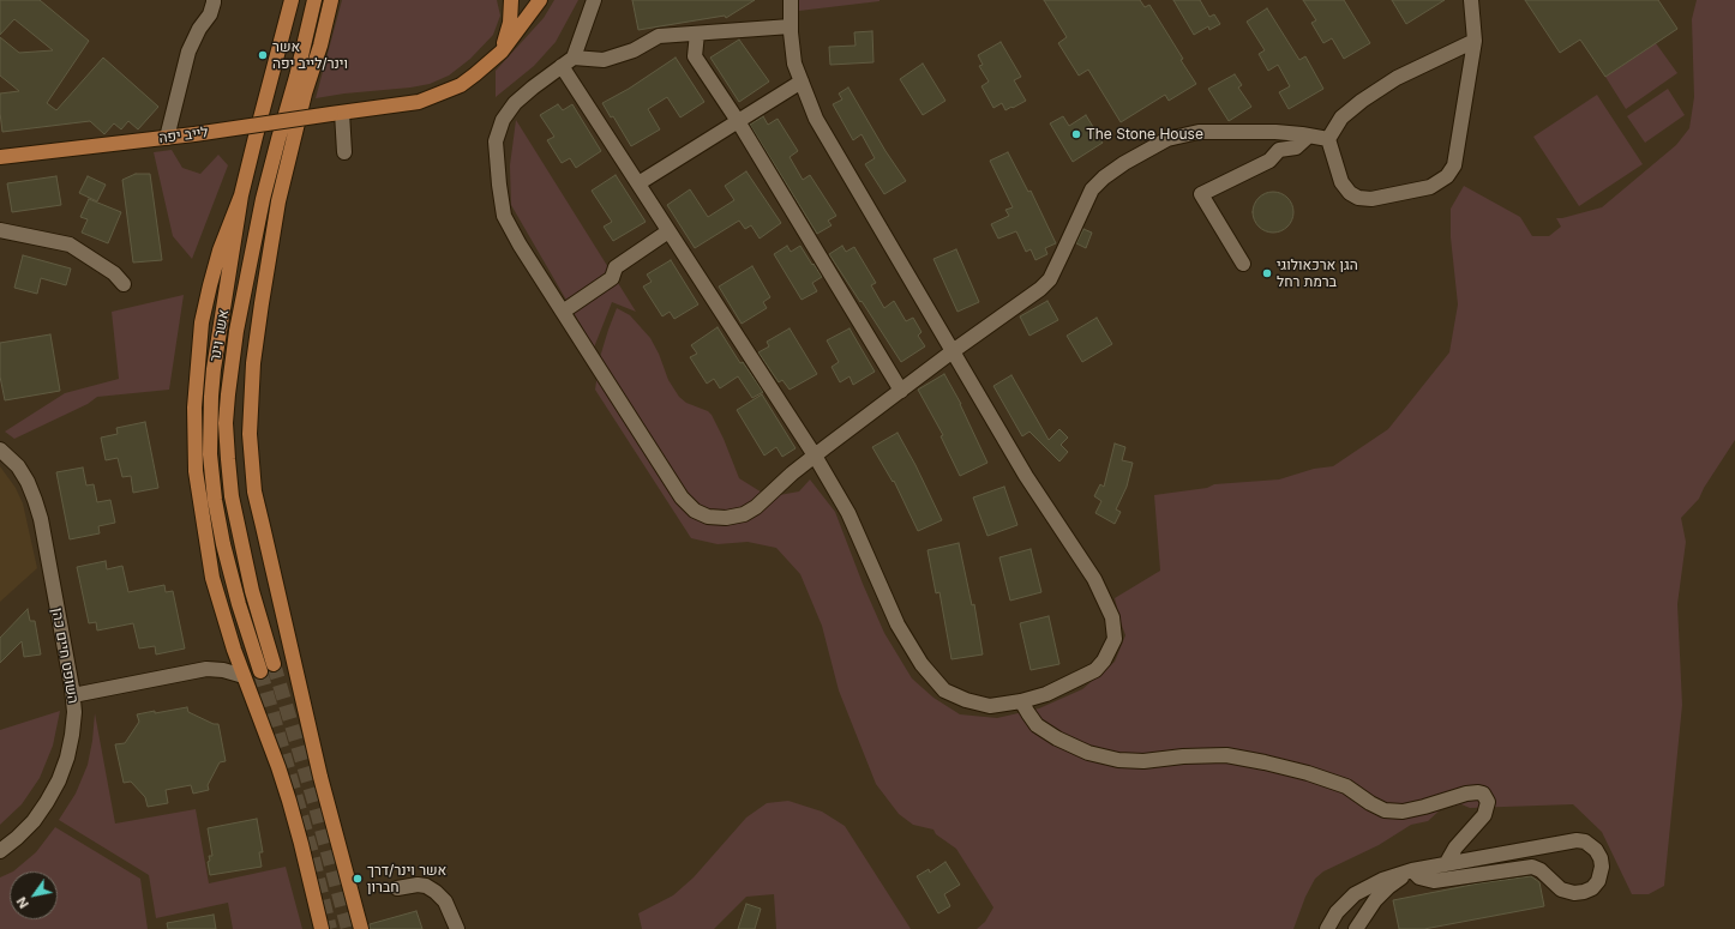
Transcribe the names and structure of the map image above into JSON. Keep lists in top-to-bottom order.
{
  "streets": {
    "main road": ["לייב יפה", "אשר וינר"],
    "street": ["השופט חיים כהן"]
  },
  "places": [
    "אשר וינר/לייב יפה",
    "The Stone House",
    "הגן ארכאולוגי ברמת רחל",
    "אשר וינר/דרך חברון"
  ],
  "north": "bottom left"
}
